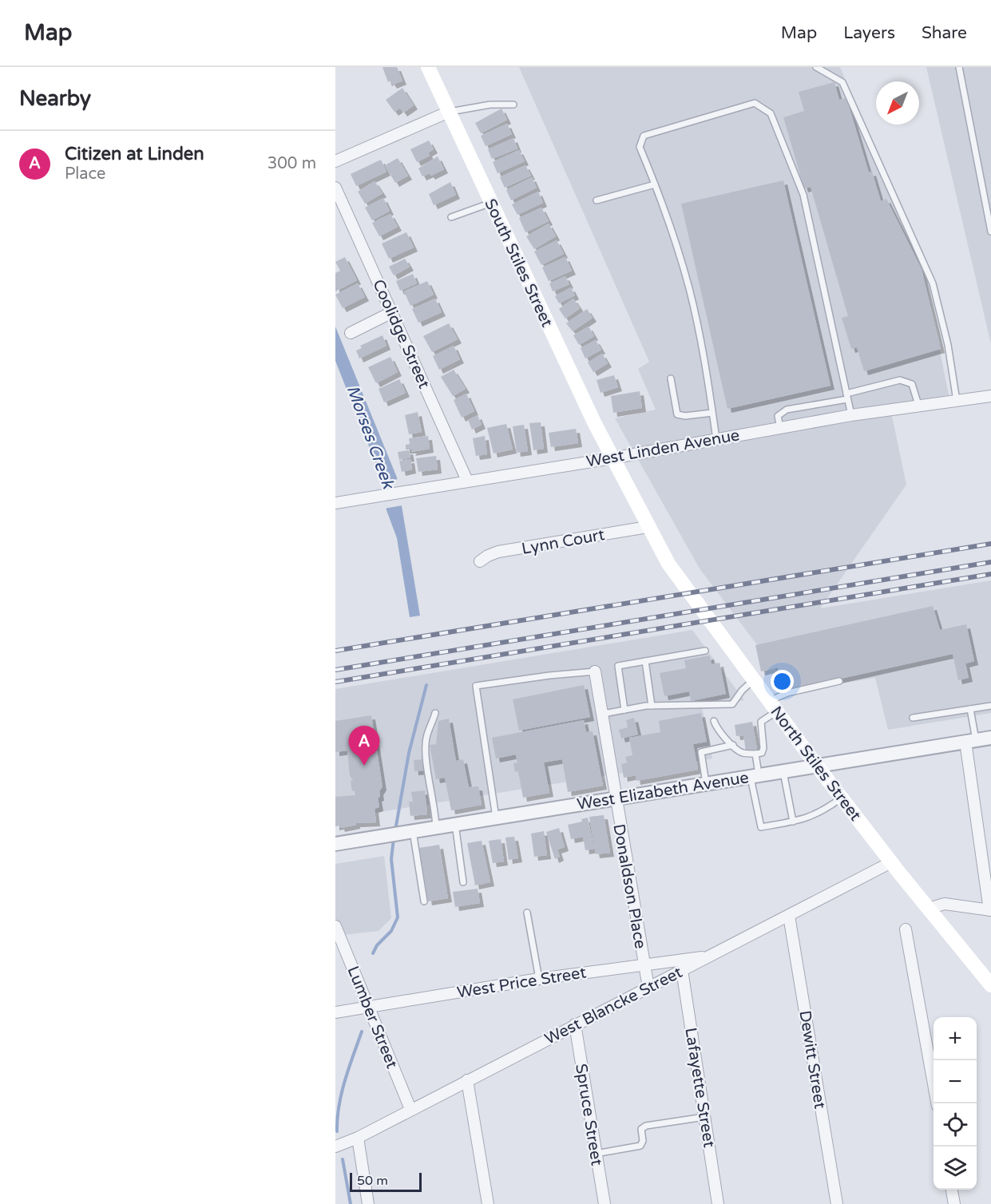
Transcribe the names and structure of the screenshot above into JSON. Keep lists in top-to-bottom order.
{
  "streets": {
    "main road": ["South Stiles Street", "North Stiles Street"],
    "street": [
      "Coolidge Street",
      "West Linden Avenue",
      "Lynn Court",
      "West Elizabeth Avenue",
      "Donaldson Place",
      "West Price Street",
      "West Blancke Street",
      "Lumber Street",
      "Dewitt Street",
      "Lafayette Street",
      "Spruce Street"
    ]
  },
  "crossings": [
    ["South Stiles Street", "West Linden Avenue"],
    ["South Stiles Street", "North Stiles Street"],
    ["Coolidge Street", "West Linden Avenue"],
    ["West Linden Avenue", "North Stiles Street"],
    ["Lynn Court", "North Stiles Street"],
    ["North Stiles Street", "West Elizabeth Avenue"],
    ["North Stiles Street", "West Blancke Street"],
    ["West Elizabeth Avenue", "Donaldson Place"],
    ["Donaldson Place", "West Price Street"],
    ["Donaldson Place", "West Blancke Street"],
    ["West Price Street", "West Blancke Street"],
    ["West Price Street", "Lumber Street"],
    ["West Blancke Street", "Lumber Street"],
    ["West Blancke Street", "Dewitt Street"],
    ["West Blancke Street", "Lafayette Street"],
    ["West Blancke Street", "Spruce Street"]
  ],
  "water": ["Morses Creek"],
  "scale_bar": "50 m",
  "north": "bottom left",
  "page": {
    "header": "Map",
    "nav": ["Map", "Layers", "Share"],
    "heading": "Nearby",
    "list": [
      {
        "mark": "A",
        "name": "Citizen at Linden",
        "note": "Place",
        "value": "300 m"
      }
    ],
    "pins": "A",
    "map_buttons": ["+", "−"],
    "scale": "50 m"
  }
}
